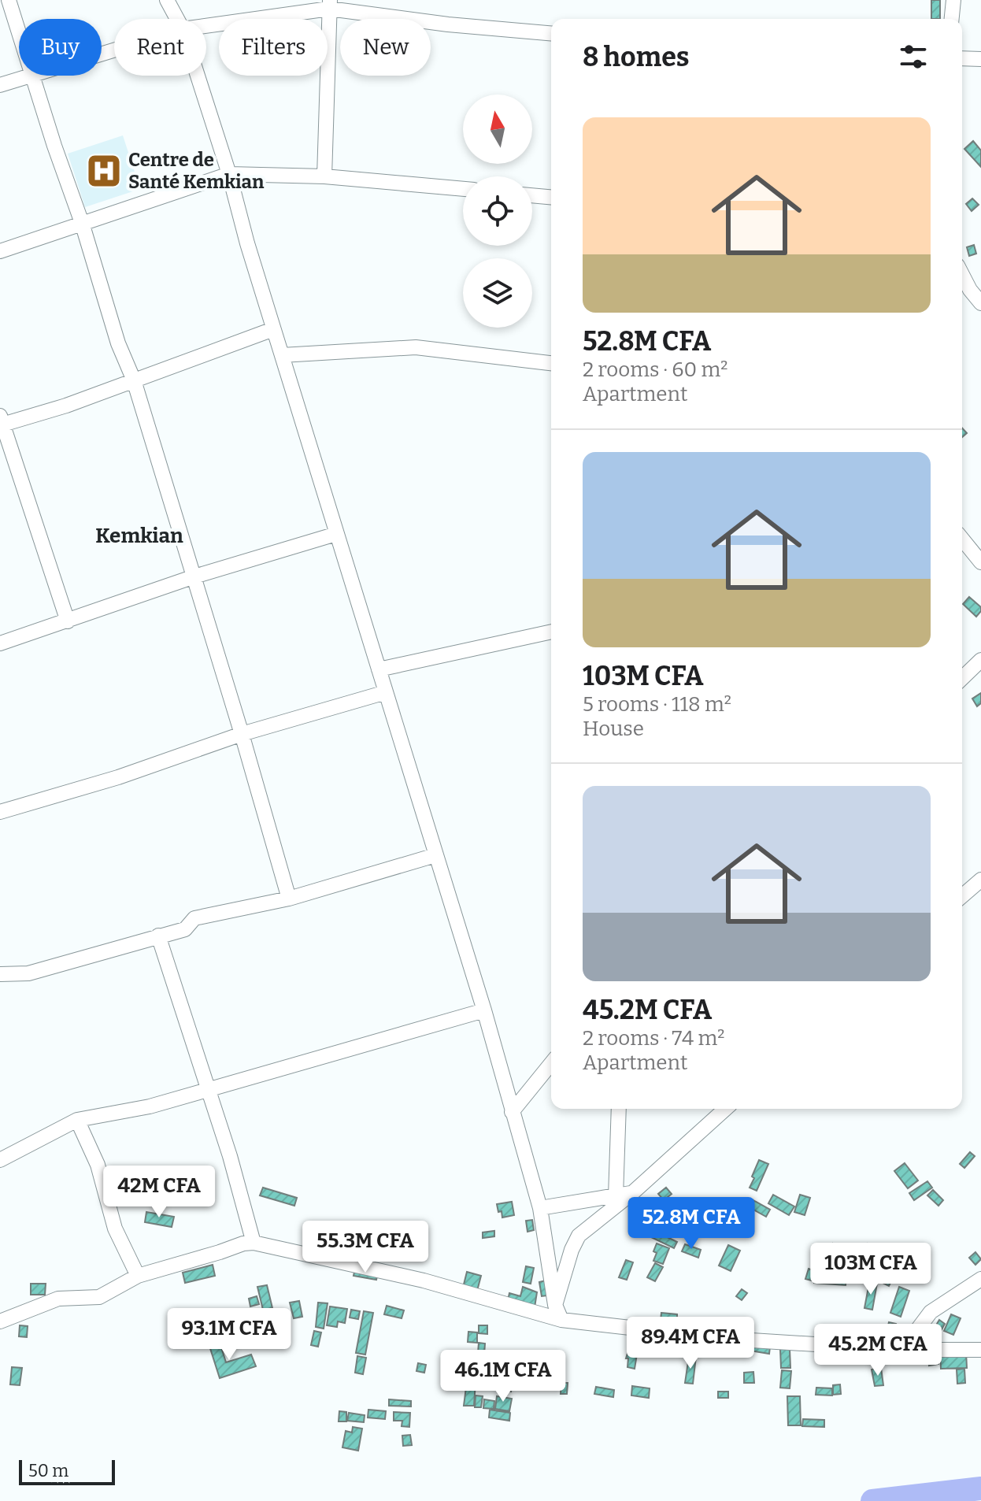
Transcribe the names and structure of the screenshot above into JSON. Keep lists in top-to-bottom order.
{
  "districts": ["Kemkian"],
  "places": {
    "hospital": ["Centre de Santé Kemkian"]
  },
  "scale_bar": "50 m",
  "north": "top",
  "page": {
    "chip": [
      "Buy",
      "Rent",
      "Filters",
      "New"
    ],
    "heading": "8 homes",
    "list": [
      {
        "name": "52.8M CFA",
        "note": "2 rooms · 60 m² · Apartment"
      },
      {
        "name": "103M CFA",
        "note": "5 rooms · 118 m² · House"
      },
      {
        "name": "45.2M CFA",
        "note": "2 rooms · 74 m² · Apartment"
      }
    ],
    "price": [
      "42M CFA",
      "52.8M CFA",
      "55.3M CFA",
      "103M CFA",
      "93.1M CFA",
      "89.4M CFA",
      "45.2M CFA",
      "46.1M CFA"
    ],
    "scale": "50 m"
  }
}
